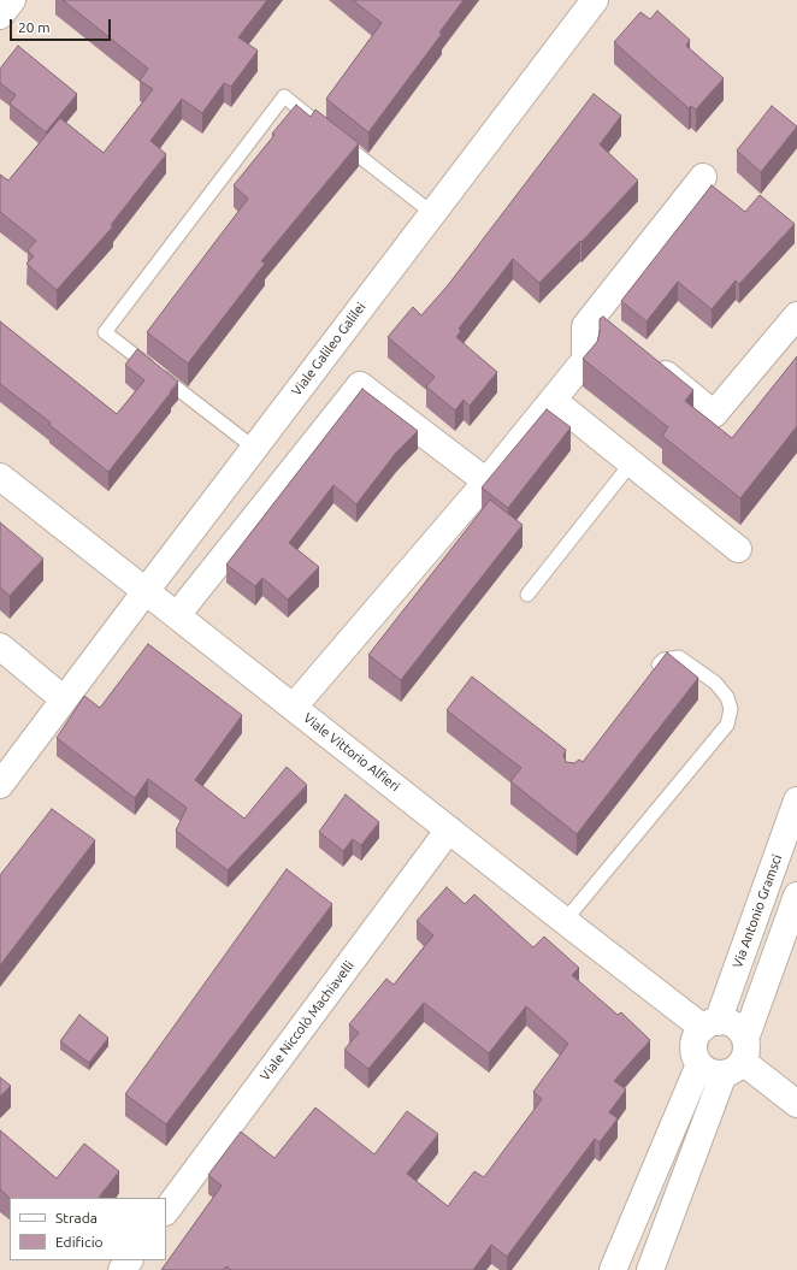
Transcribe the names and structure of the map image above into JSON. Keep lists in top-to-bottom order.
{
  "streets": {
    "street": [
      "Viale Galileo Galilei",
      "Viale Vittorio Alfieri",
      "Via Antonio Gramsci",
      "Viale Niccolò Machiavelli"
    ]
  },
  "crossings": [
    ["Viale Galileo Galilei", "Viale Vittorio Alfieri"],
    ["Viale Vittorio Alfieri", "Via Antonio Gramsci"],
    ["Viale Vittorio Alfieri", "Viale Niccolò Machiavelli"]
  ],
  "legend": ["Strada", "Edificio"],
  "scale_bar": "20 m"
}
